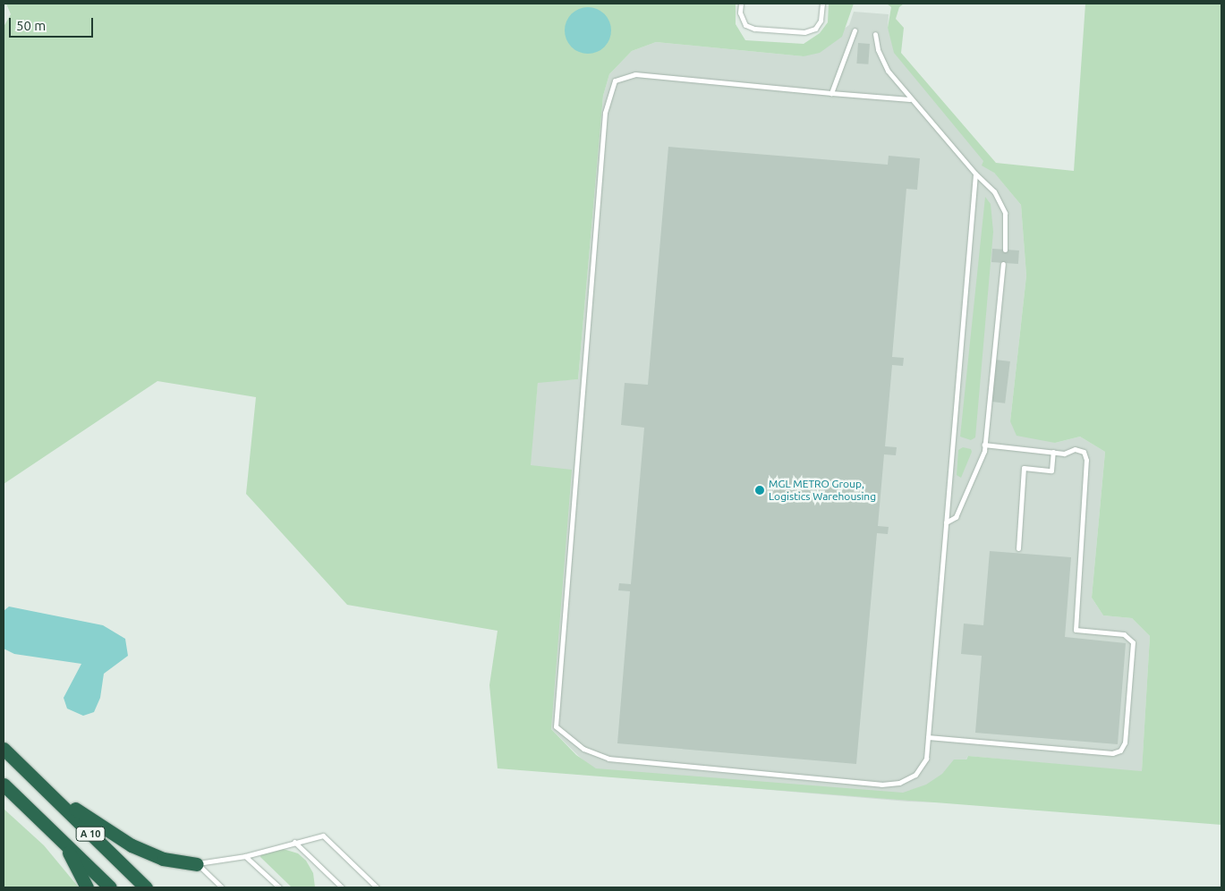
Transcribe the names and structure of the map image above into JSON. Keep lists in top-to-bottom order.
{
  "streets": {
    "highway": ["A 10"]
  },
  "places": ["MGL METRO Group, Logistics Warehousing"],
  "scale_bar": "50 m"
}
